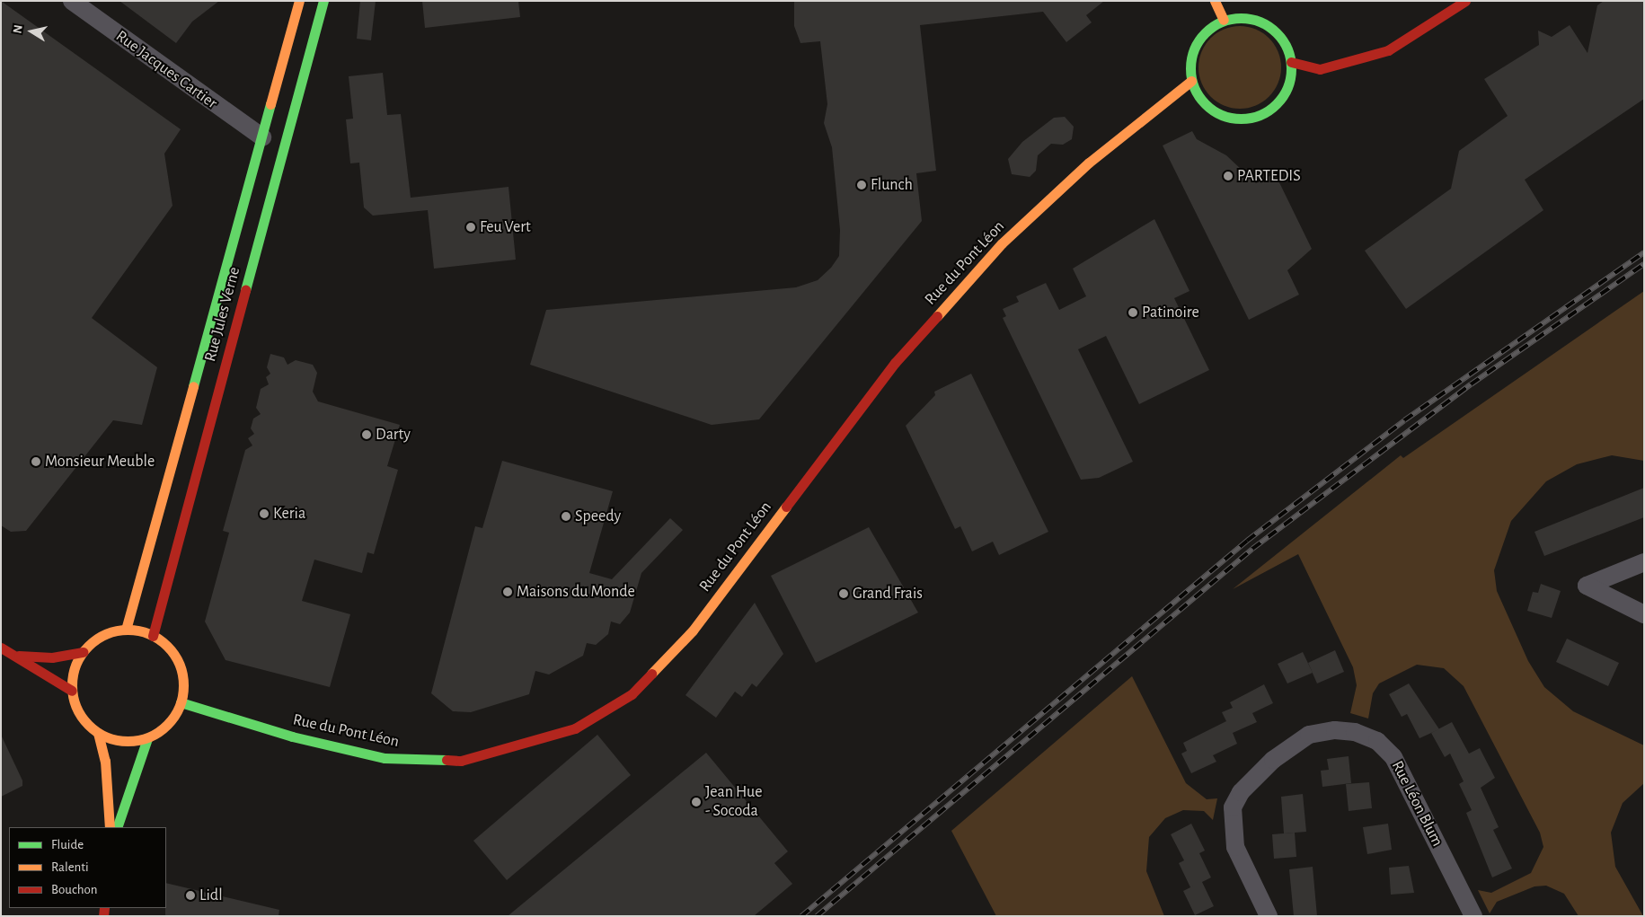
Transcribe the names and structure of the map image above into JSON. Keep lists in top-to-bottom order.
{
  "streets": {
    "street": [
      "Rue Jacques Cartier",
      "Rue du Pont Léon",
      "Rue Jules Verne",
      "Rue Léon Blum"
    ]
  },
  "crossings": [
    ["Rue Jacques Cartier", "Rue Jules Verne"],
    ["Rue du Pont Léon", "Rue Jules Verne"]
  ],
  "places": [
    "PARTEDIS",
    "Flunch",
    "Feu Vert",
    "Patinoire",
    "Darty",
    "Monsieur Meuble",
    "Keria",
    "Speedy",
    "Maisons du Monde",
    "Grand Frais",
    "Jean Hue - Socoda",
    "Lidl"
  ],
  "legend": ["Fluide", "Ralenti", "Bouchon"],
  "north": "left"
}
